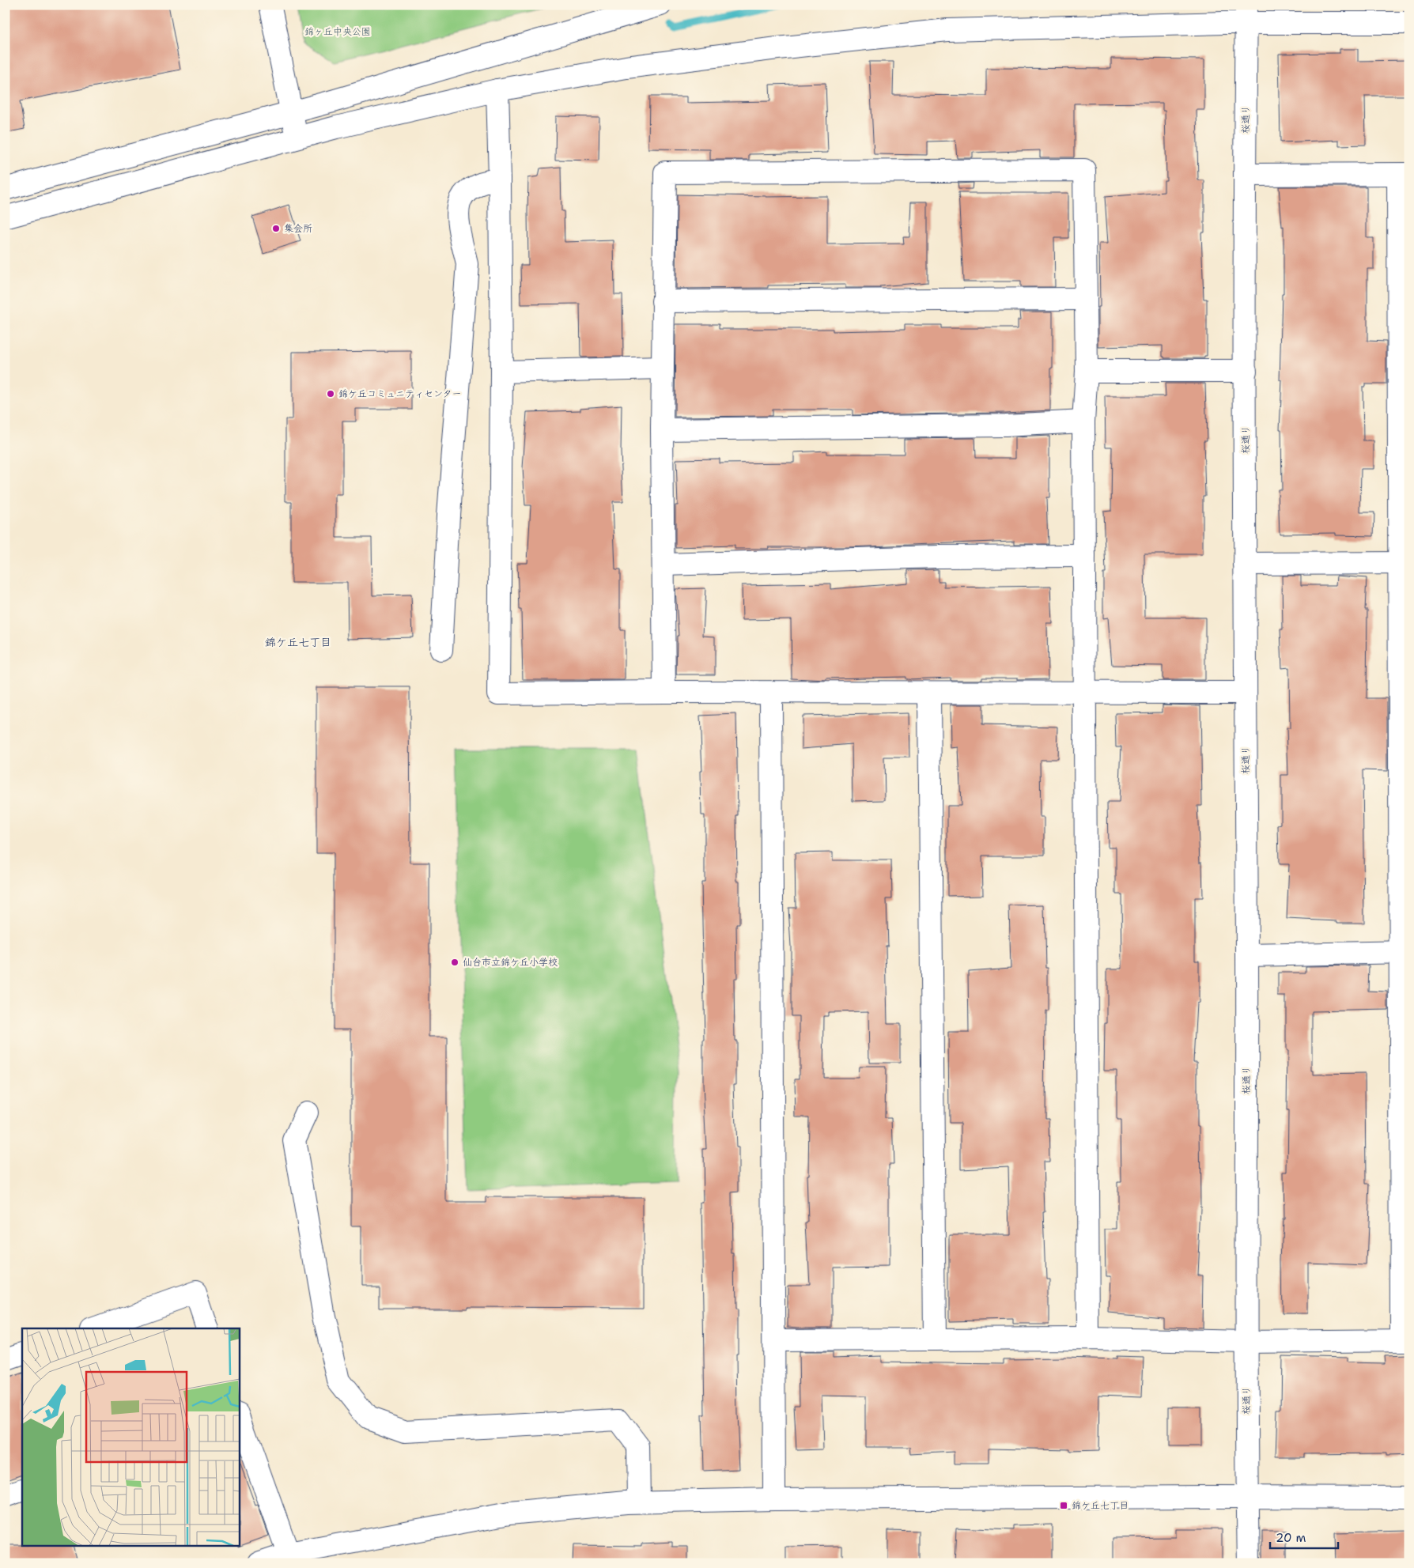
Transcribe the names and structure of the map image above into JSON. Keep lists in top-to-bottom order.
{
  "streets": {
    "street": ["桜通り"]
  },
  "districts": ["錦ケ丘七丁目"],
  "parks": ["錦ヶ丘中央公園"],
  "places": {
    "other": ["集会所", "錦ケ丘コミュニティセンター", "仙台市立錦ケ丘小学校"],
    "transit": ["錦ケ丘七丁目"]
  },
  "scale_bar": "20 m"
}
